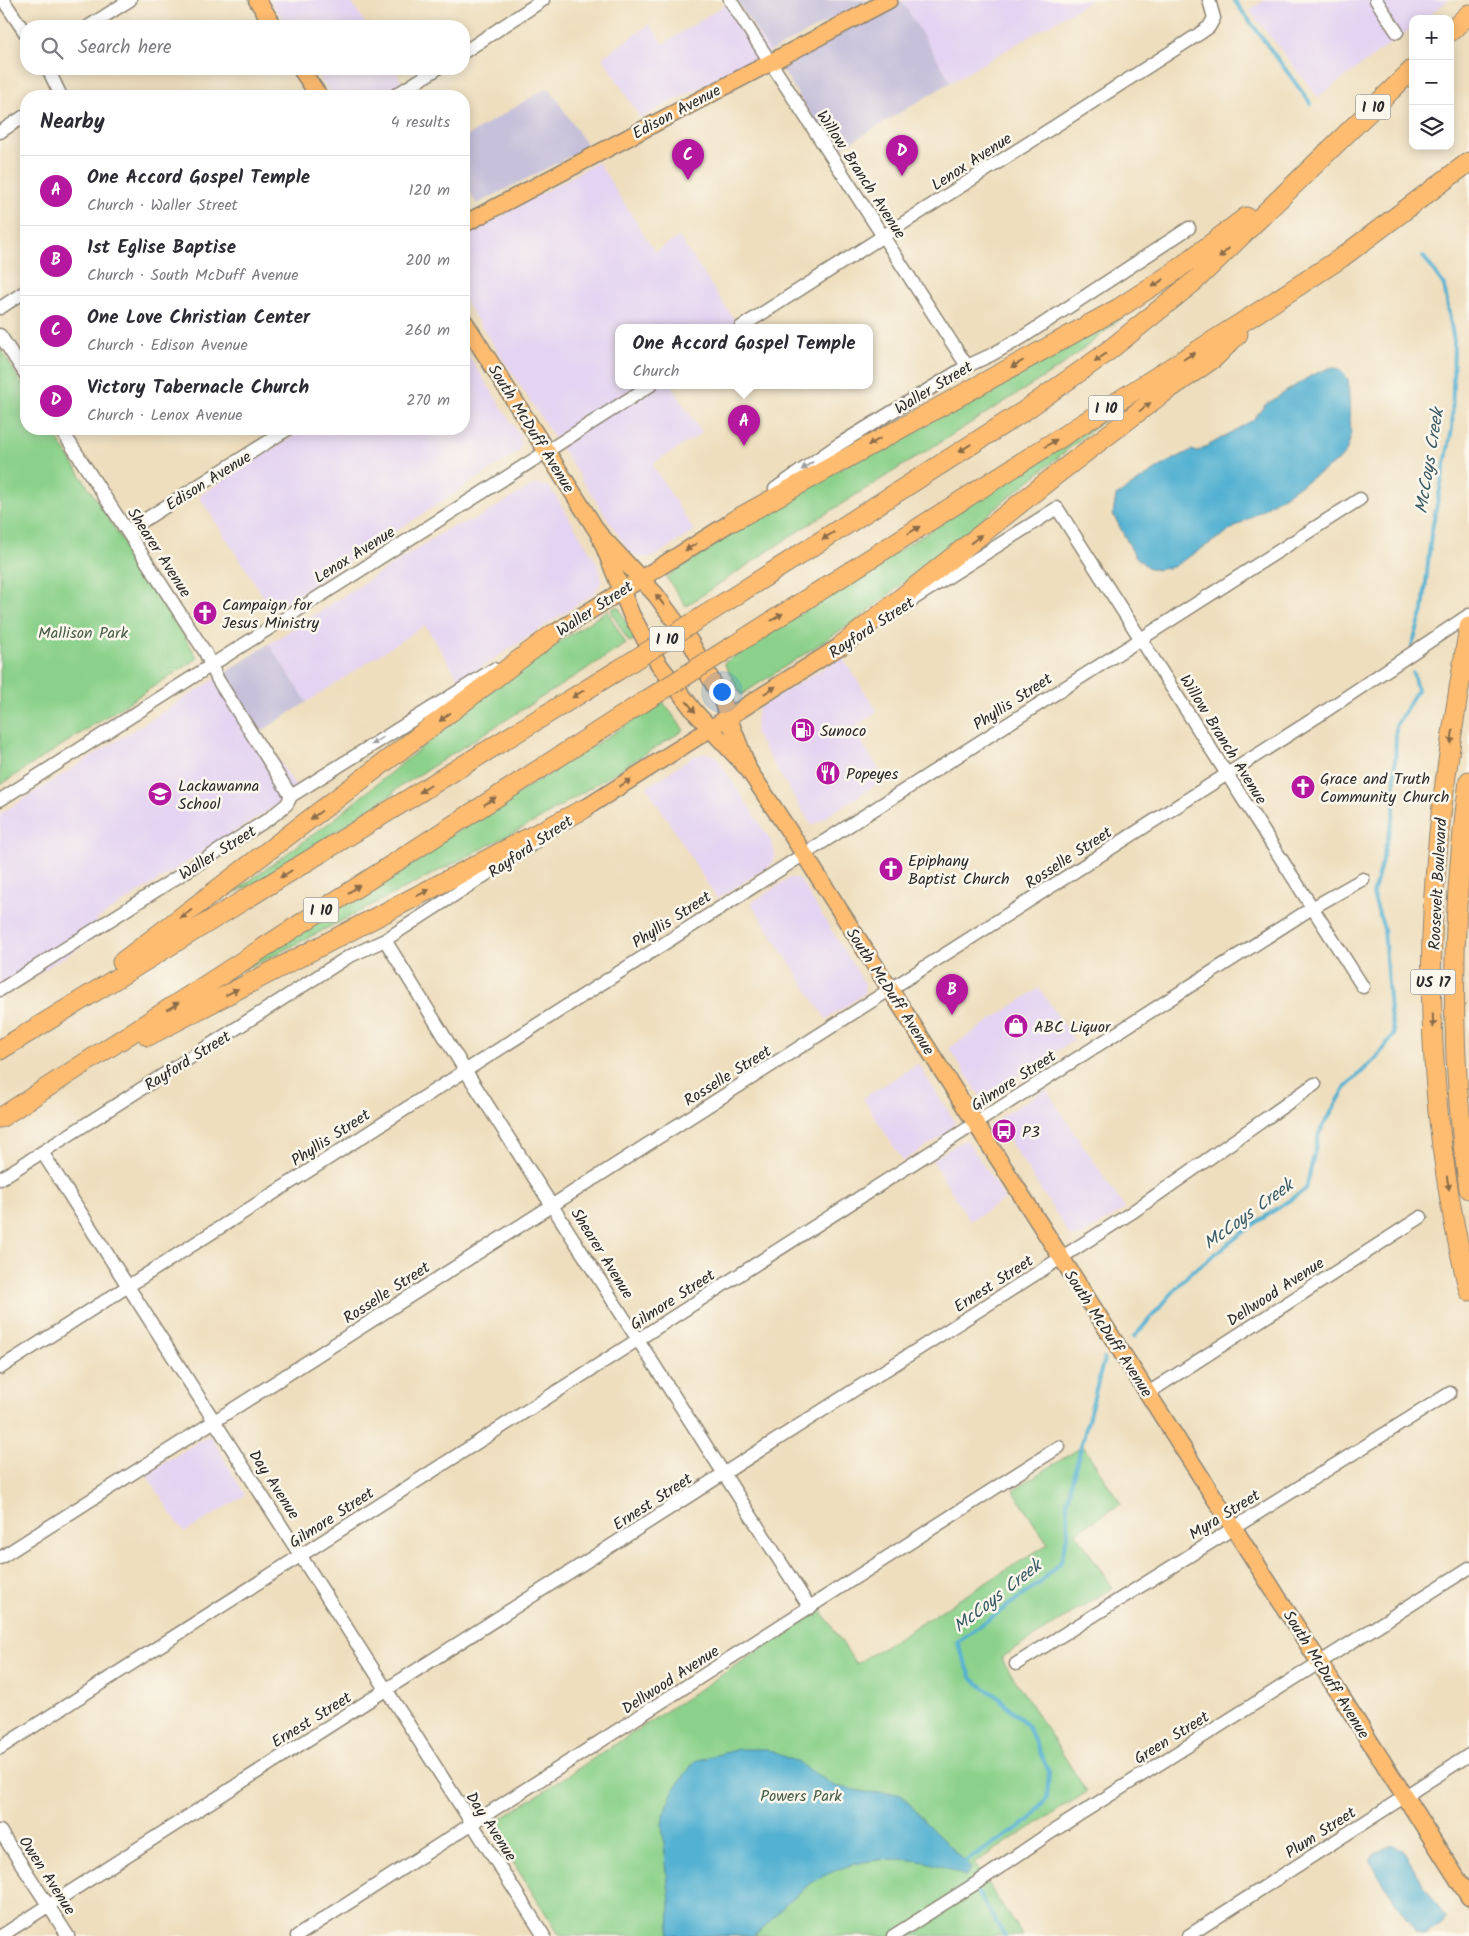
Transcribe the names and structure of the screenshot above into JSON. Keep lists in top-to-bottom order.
{
  "streets": {
    "highway": ["I 10", "Roosevelt Boulevard", "US 17"],
    "main road": [
      "Edison Avenue",
      "Waller Street",
      "South McDuff Avenue",
      "Rayford Street"
    ],
    "street": [
      "Lenox Avenue",
      "Willow Branch Avenue",
      "Shearer Avenue",
      "Phyllis Street",
      "Rosselle Street",
      "Gilmore Street",
      "Ernest Street",
      "Dellwood Avenue",
      "Day Avenue",
      "Myra Street",
      "Green Street",
      "Plum Street",
      "Owen Avenue"
    ]
  },
  "crossings": [
    ["Edison Avenue", "Willow Branch Avenue"],
    ["Edison Avenue", "Shearer Avenue"],
    ["Lenox Avenue", "Willow Branch Avenue"],
    ["Lenox Avenue", "South McDuff Avenue"],
    ["Lenox Avenue", "Shearer Avenue"],
    ["Willow Branch Avenue", "Waller Street"],
    ["Willow Branch Avenue", "Rayford Street"],
    ["Willow Branch Avenue", "Phyllis Street"],
    ["Willow Branch Avenue", "Rosselle Street"],
    ["Willow Branch Avenue", "Gilmore Street"],
    ["Waller Street", "South McDuff Avenue"],
    ["Waller Street", "Shearer Avenue"],
    ["South McDuff Avenue", "Rayford Street"],
    ["South McDuff Avenue", "Phyllis Street"],
    ["South McDuff Avenue", "Rosselle Street"],
    ["South McDuff Avenue", "Gilmore Street"],
    ["South McDuff Avenue", "Ernest Street"],
    ["South McDuff Avenue", "Dellwood Avenue"],
    ["South McDuff Avenue", "Myra Street"],
    ["South McDuff Avenue", "Green Street"],
    ["South McDuff Avenue", "Plum Street"],
    ["Shearer Avenue", "Rayford Street"],
    ["Shearer Avenue", "Phyllis Street"],
    ["Shearer Avenue", "Rosselle Street"],
    ["Shearer Avenue", "Gilmore Street"],
    ["Shearer Avenue", "Ernest Street"],
    ["Shearer Avenue", "Dellwood Avenue"],
    ["Rayford Street", "Day Avenue"],
    ["Phyllis Street", "Day Avenue"],
    ["Rosselle Street", "Day Avenue"],
    ["Gilmore Street", "Day Avenue"],
    ["Ernest Street", "Day Avenue"],
    ["Ernest Street", "Owen Avenue"],
    ["Dellwood Avenue", "Day Avenue"]
  ],
  "one_way": ["Waller Street"],
  "water": ["McCoys Creek"],
  "parks": ["Mallison Park", "Powers Park"],
  "places": {
    "church": ["Campaign for Jesus Ministry", "Grace and Truth Community Church", "Epiphany Baptist Church"],
    "fuel station": ["Sunoco"],
    "restaurant": ["Popeyes"],
    "school or university": ["Lackawanna School"],
    "shop": ["ABC Liquor"],
    "bus stop": ["P3"]
  },
  "page": {
    "map_buttons": ["+", "−"],
    "search": "Search here",
    "heading": ["Nearby", "4 results"],
    "pins": [
      "D",
      "C",
      "A",
      "B"
    ],
    "list": [
      {
        "mark": "A",
        "name": "One Accord Gospel Temple",
        "note": "Church · Waller Street",
        "value": "120 m"
      },
      {
        "mark": "B",
        "name": "1st Eglise Baptise",
        "note": "Church · South McDuff Avenue",
        "value": "200 m"
      },
      {
        "mark": "C",
        "name": "One Love Christian Center",
        "note": "Church · Edison Avenue",
        "value": "260 m"
      },
      {
        "mark": "D",
        "name": "Victory Tabernacle Church",
        "note": "Church · Lenox Avenue",
        "value": "270 m"
      }
    ],
    "popup": ["One Accord Gospel Temple", "Church"]
  }
}
